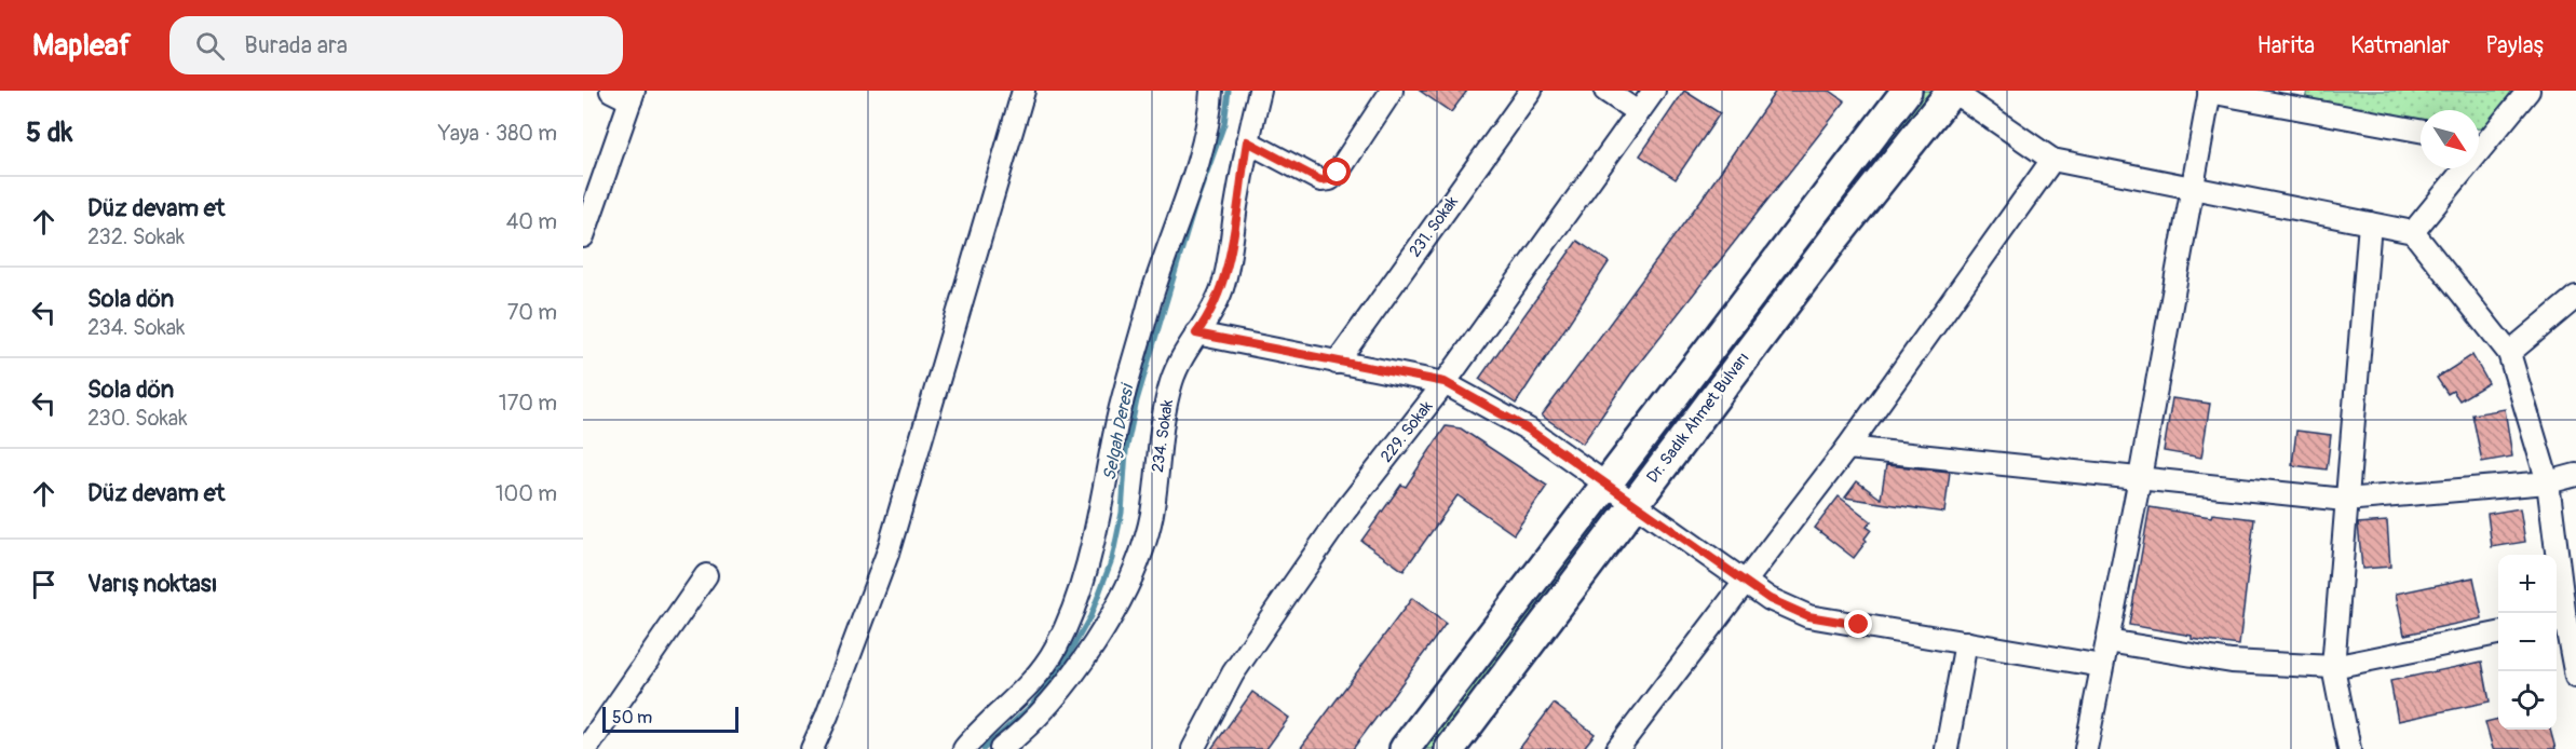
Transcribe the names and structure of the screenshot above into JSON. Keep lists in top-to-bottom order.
{
  "streets": {
    "main road": ["Dr. Sadık Ahmet Bulvarı"],
    "street": ["231. Sokak", "229. Sokak", "234. Sokak"]
  },
  "water": ["Selgah Deresi"],
  "scale_bar": "50 m",
  "north": "bottom right",
  "page": {
    "header": "Mapleaf",
    "search": "Burada ara",
    "nav": ["Harita", "Katmanlar", "Paylaş"],
    "heading": ["5 dk", "Yaya · 380 m"],
    "list": [
      ["Düz devam et", "232. Sokak", "40 m"],
      ["Sola dön", "234. Sokak", "70 m"],
      ["Sola dön", "230. Sokak", "170 m"],
      ["Düz devam et", "100 m"],
      "Varış noktası"
    ],
    "map_buttons": ["+", "−"],
    "scale": "50 m"
  }
}
